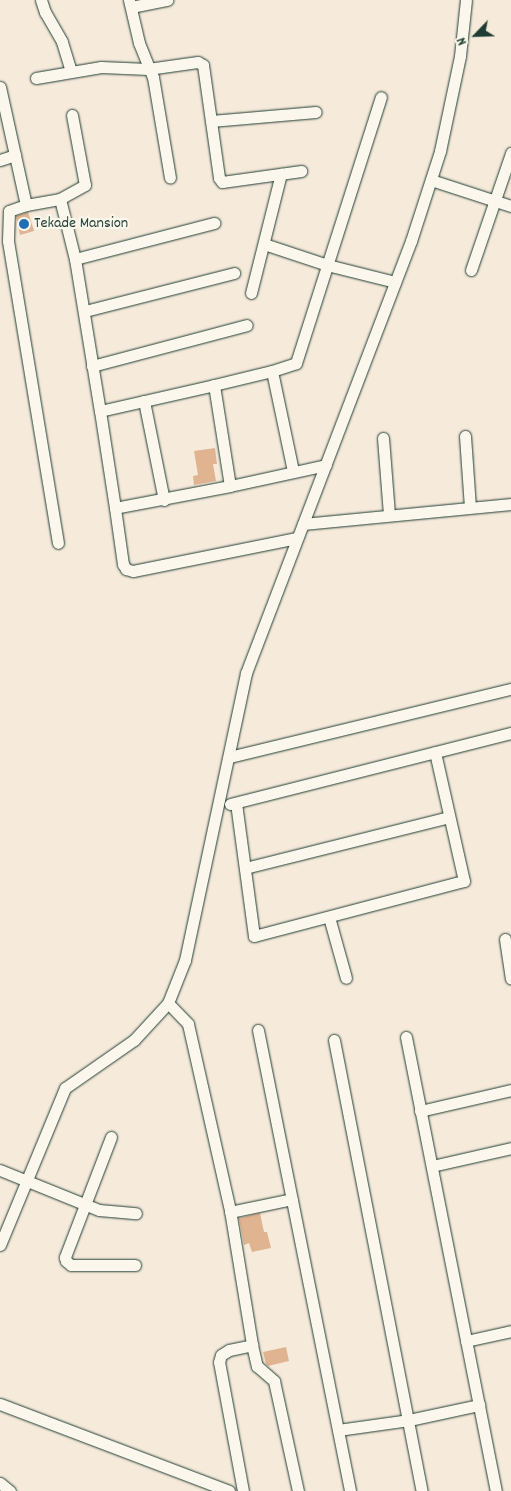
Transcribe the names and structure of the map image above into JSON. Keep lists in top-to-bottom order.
{
  "places": ["Tekade Mansion"],
  "north": "bottom left"
}
